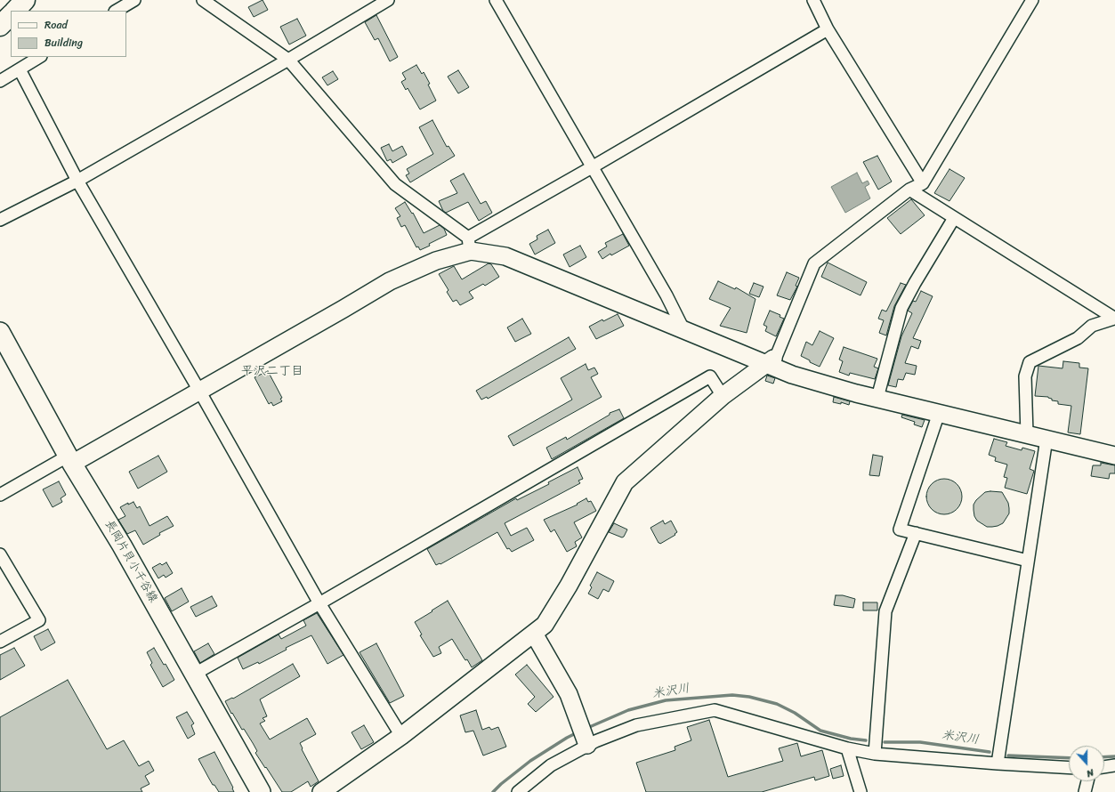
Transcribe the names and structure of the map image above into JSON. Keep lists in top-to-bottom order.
{
  "streets": {
    "main road": ["長岡片貝小千谷線"]
  },
  "districts": ["平沢二丁目"],
  "water": ["米沢川"],
  "legend": ["Road", "Building"],
  "north": "bottom"
}
